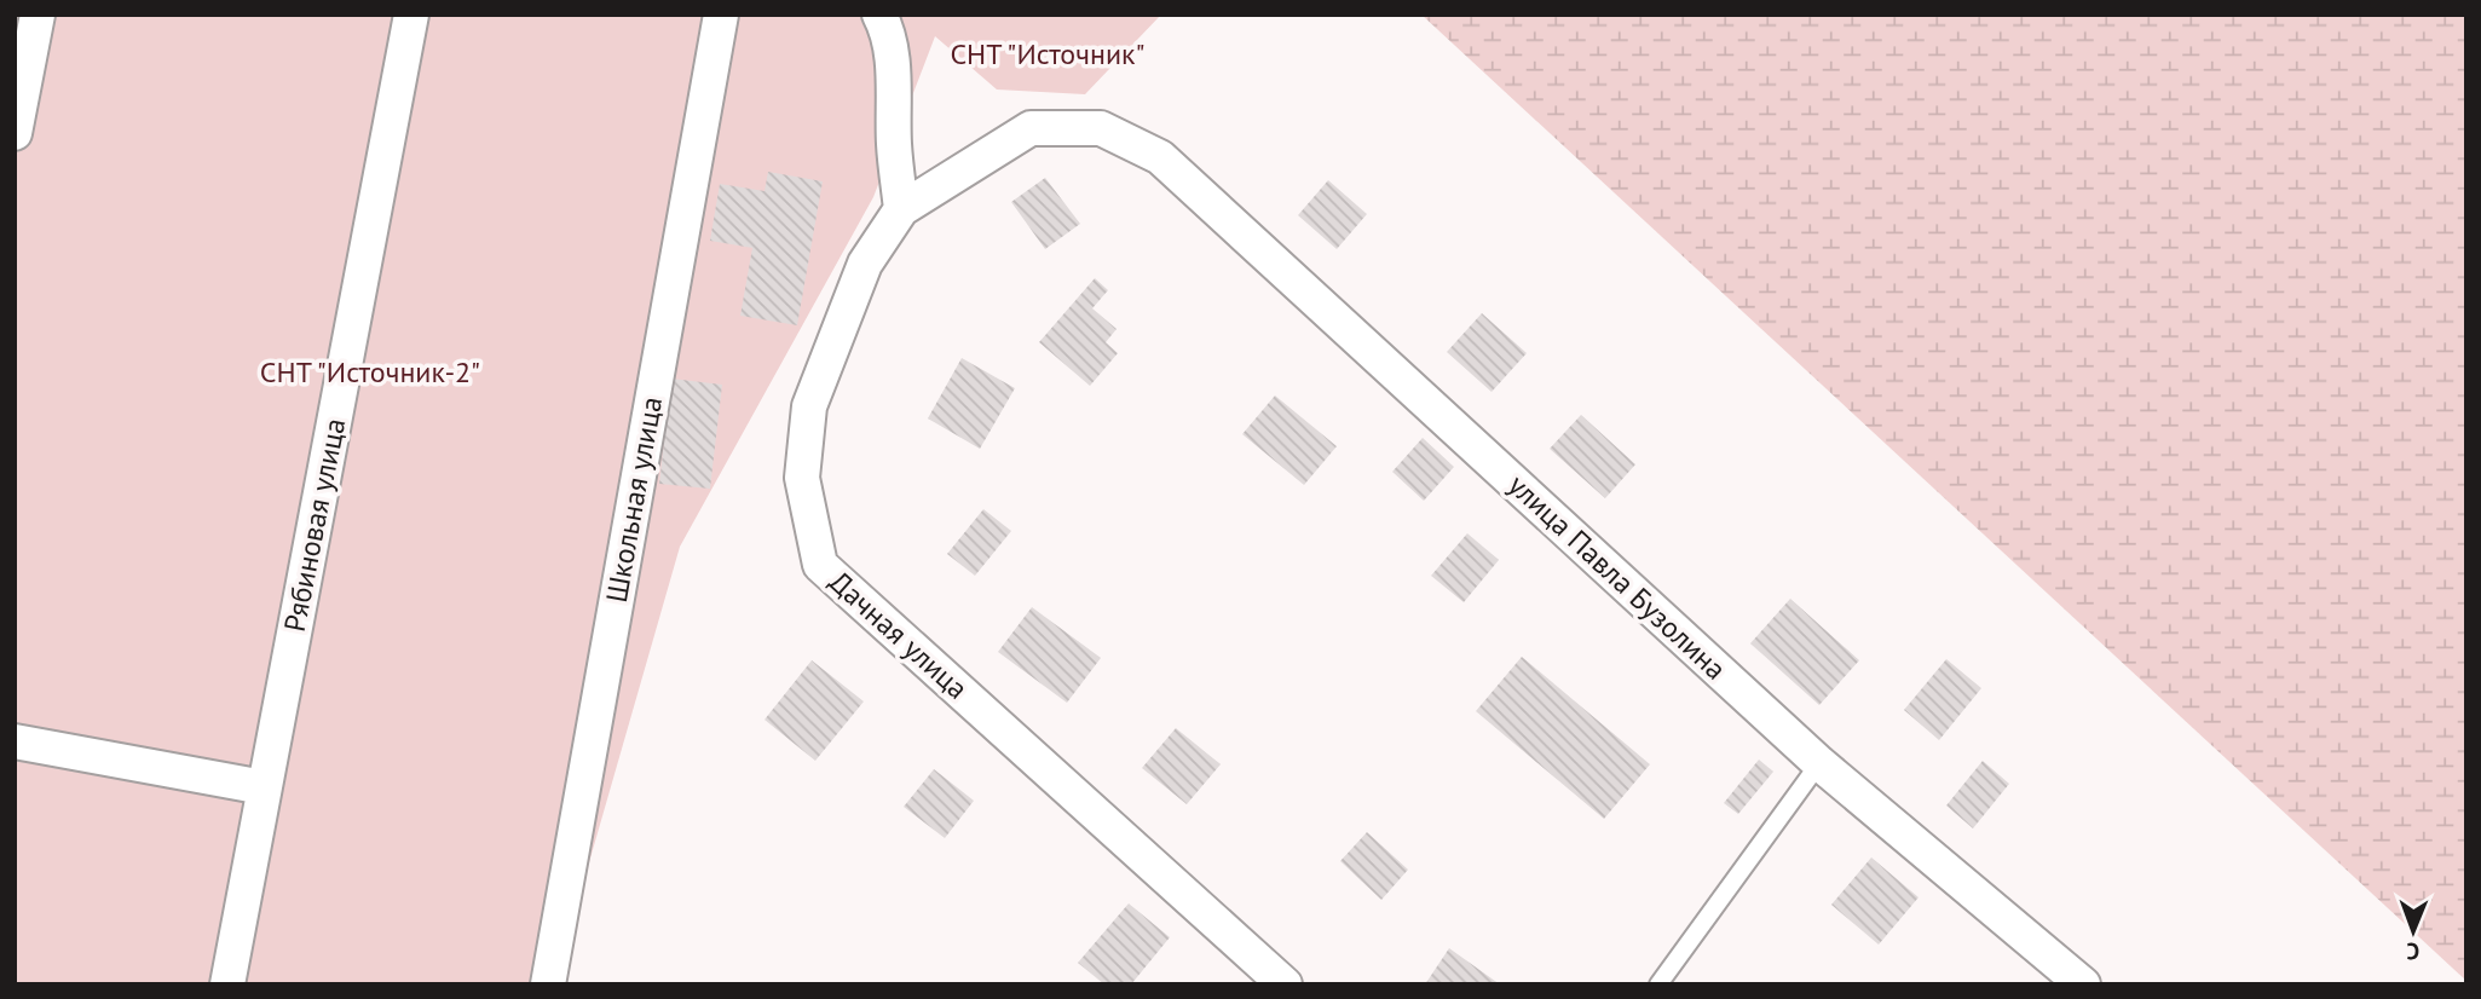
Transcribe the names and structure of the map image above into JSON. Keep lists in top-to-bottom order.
{
  "streets": {
    "street": [
      "Школьная улица",
      "Рябиновая улица",
      "улица Павла Бузолина",
      "Дачная улица"
    ]
  },
  "crossings": [
    ["улица Павла Бузолина", "Дачная улица"]
  ],
  "parks": ["СНТ \"Источник\"", "СНТ \"Источник-2\""],
  "north": "bottom"
}
